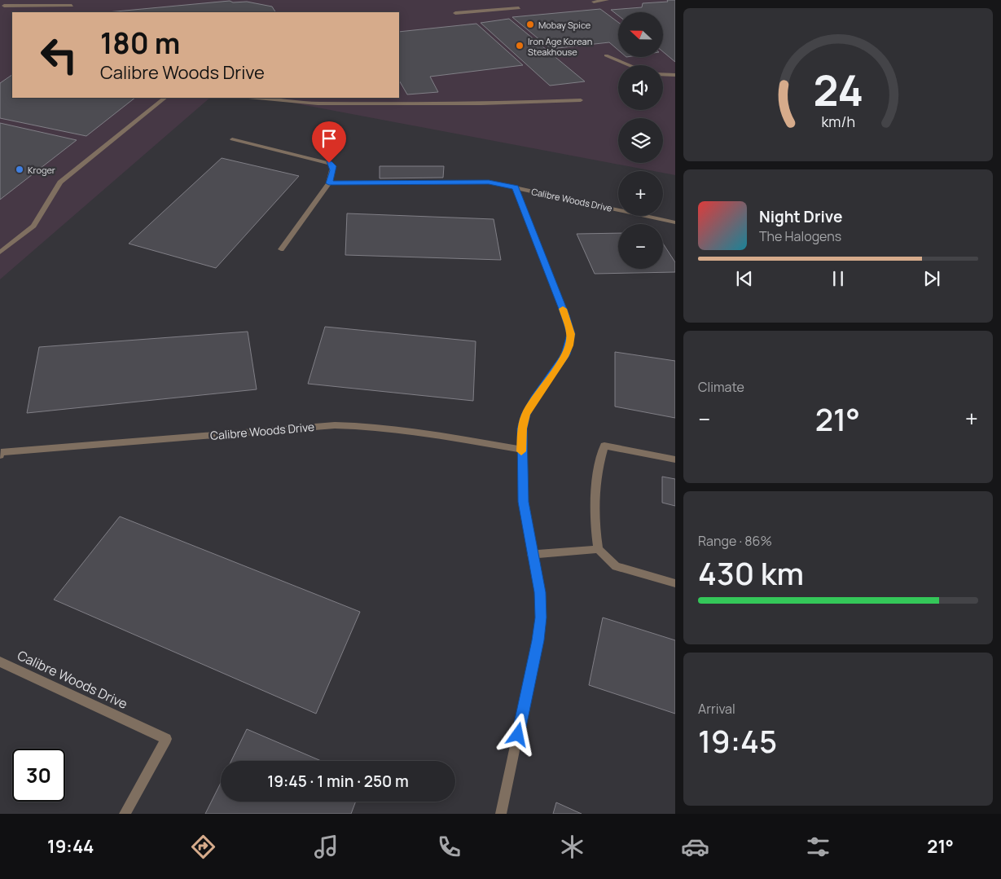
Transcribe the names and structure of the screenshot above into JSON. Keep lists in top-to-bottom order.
{
  "streets": {
    "street": ["Calibre Woods Drive"]
  },
  "places": ["Mobay Spice", "Iron Age Korean Steakhouse", "Kroger"],
  "north": "left",
  "page": {
    "map_buttons": ["+", "−"],
    "turn": ["180 m", "Calibre Woods Drive"],
    "song": ["Night Drive", "The Halogens"],
    "tile": [
      "Climate",
      ["Range · 86%", "430 km"],
      ["Arrival", "19:45"]
    ],
    "heat": ["−", "21°", "+"],
    "limit": "30",
    "trip": "19:45 · 1 min · 250 m",
    "tabs": ["19:44", "21°"],
    "gauge": ["24", "km/h"]
  }
}
